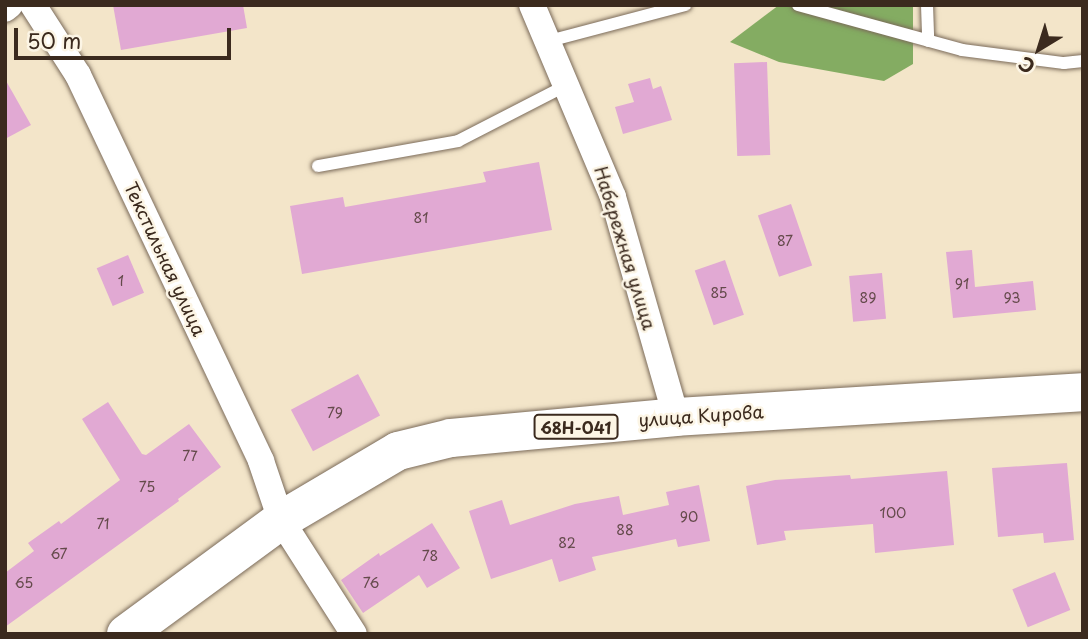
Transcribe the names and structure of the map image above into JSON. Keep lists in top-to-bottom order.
{
  "streets": {
    "main road": ["улица Кирова", "68Н-041"],
    "street": ["Набережная улица", "Текстильная улица"]
  },
  "crossings": [
    ["Набережная улица", "улица Кирова"],
    ["Текстильная улица", "улица Кирова"]
  ],
  "house_numbers": [
    "81",
    "87",
    "1",
    "91",
    "85",
    "89",
    "93",
    "79",
    "77",
    "75",
    "100",
    "90",
    "71",
    "88",
    "82",
    "67",
    "78",
    "65",
    "76"
  ],
  "scale_bar": "50 m",
  "north": "bottom left"
}
